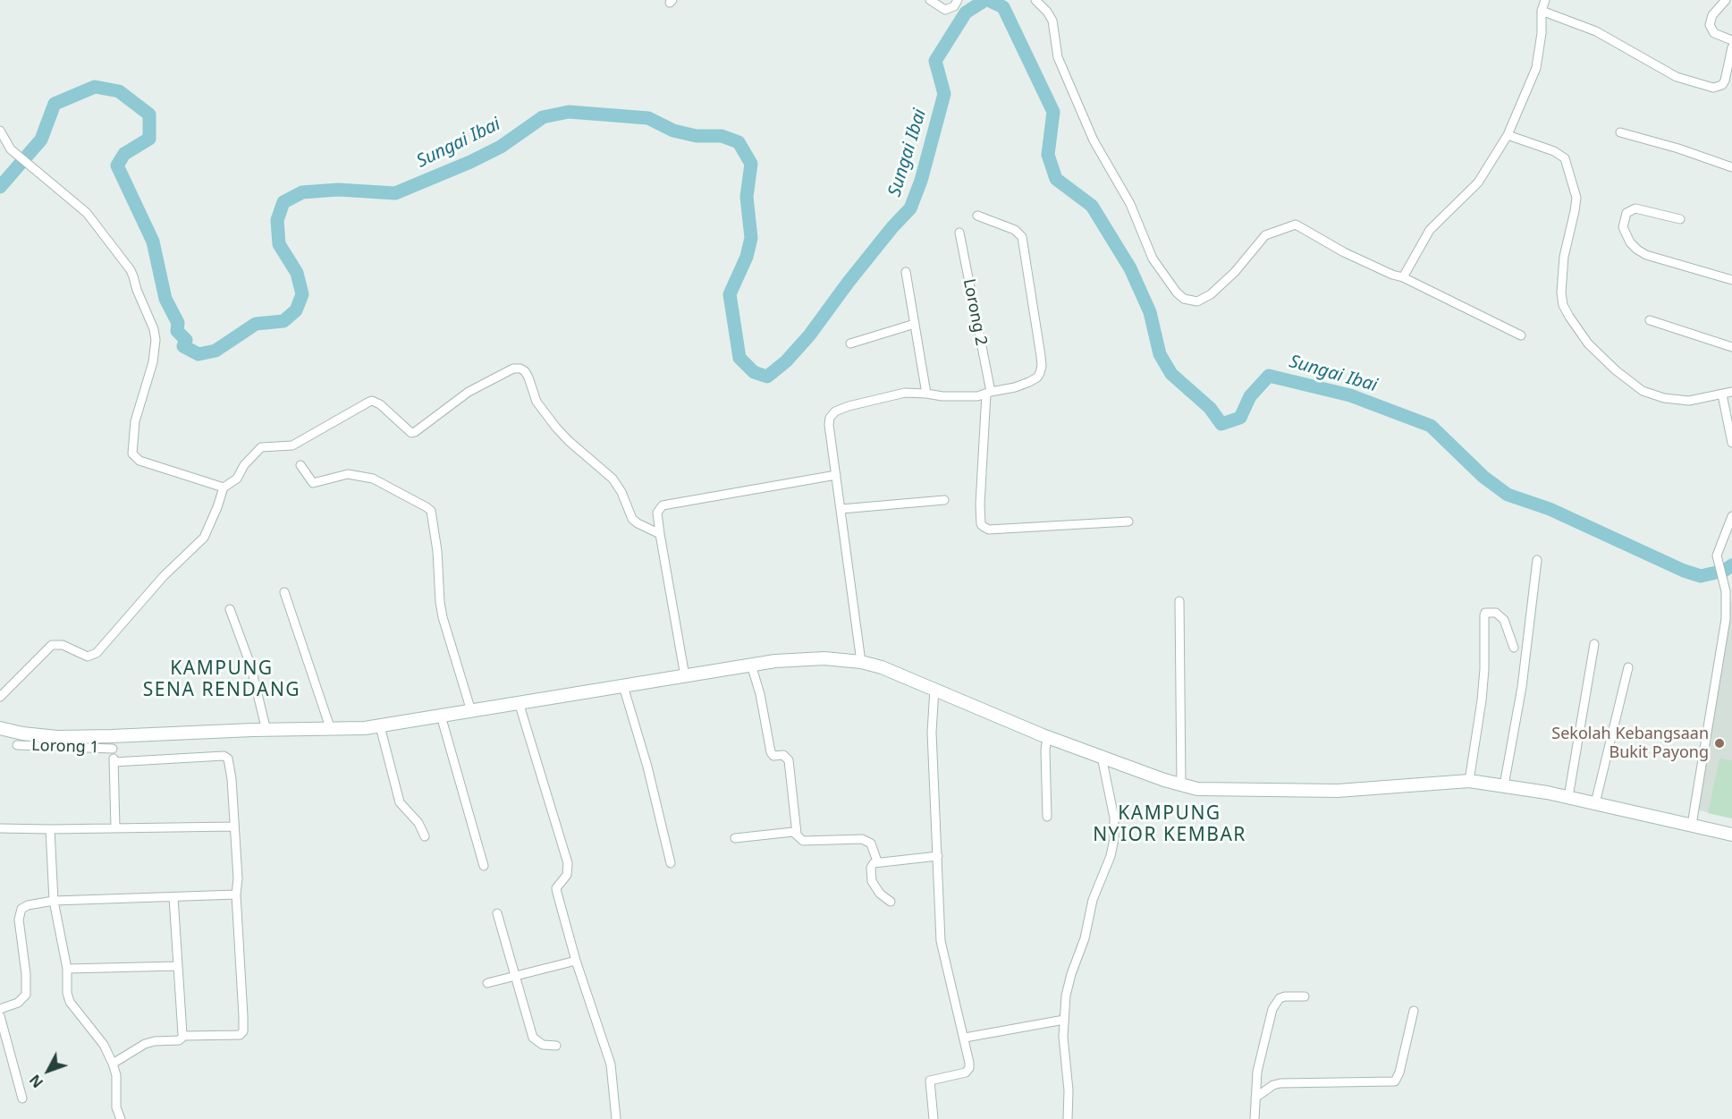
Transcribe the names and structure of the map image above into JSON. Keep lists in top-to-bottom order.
{
  "streets": {
    "street": ["Lorong 2", "Lorong 1"]
  },
  "districts": ["KAMPUNG SENA RENDANG", "KAMPUNG NYIOR KEMBAR"],
  "water": ["Sungai Ibai"],
  "places": ["Sekolah Kebangsaan Bukit Payong"],
  "north": "bottom left"
}
